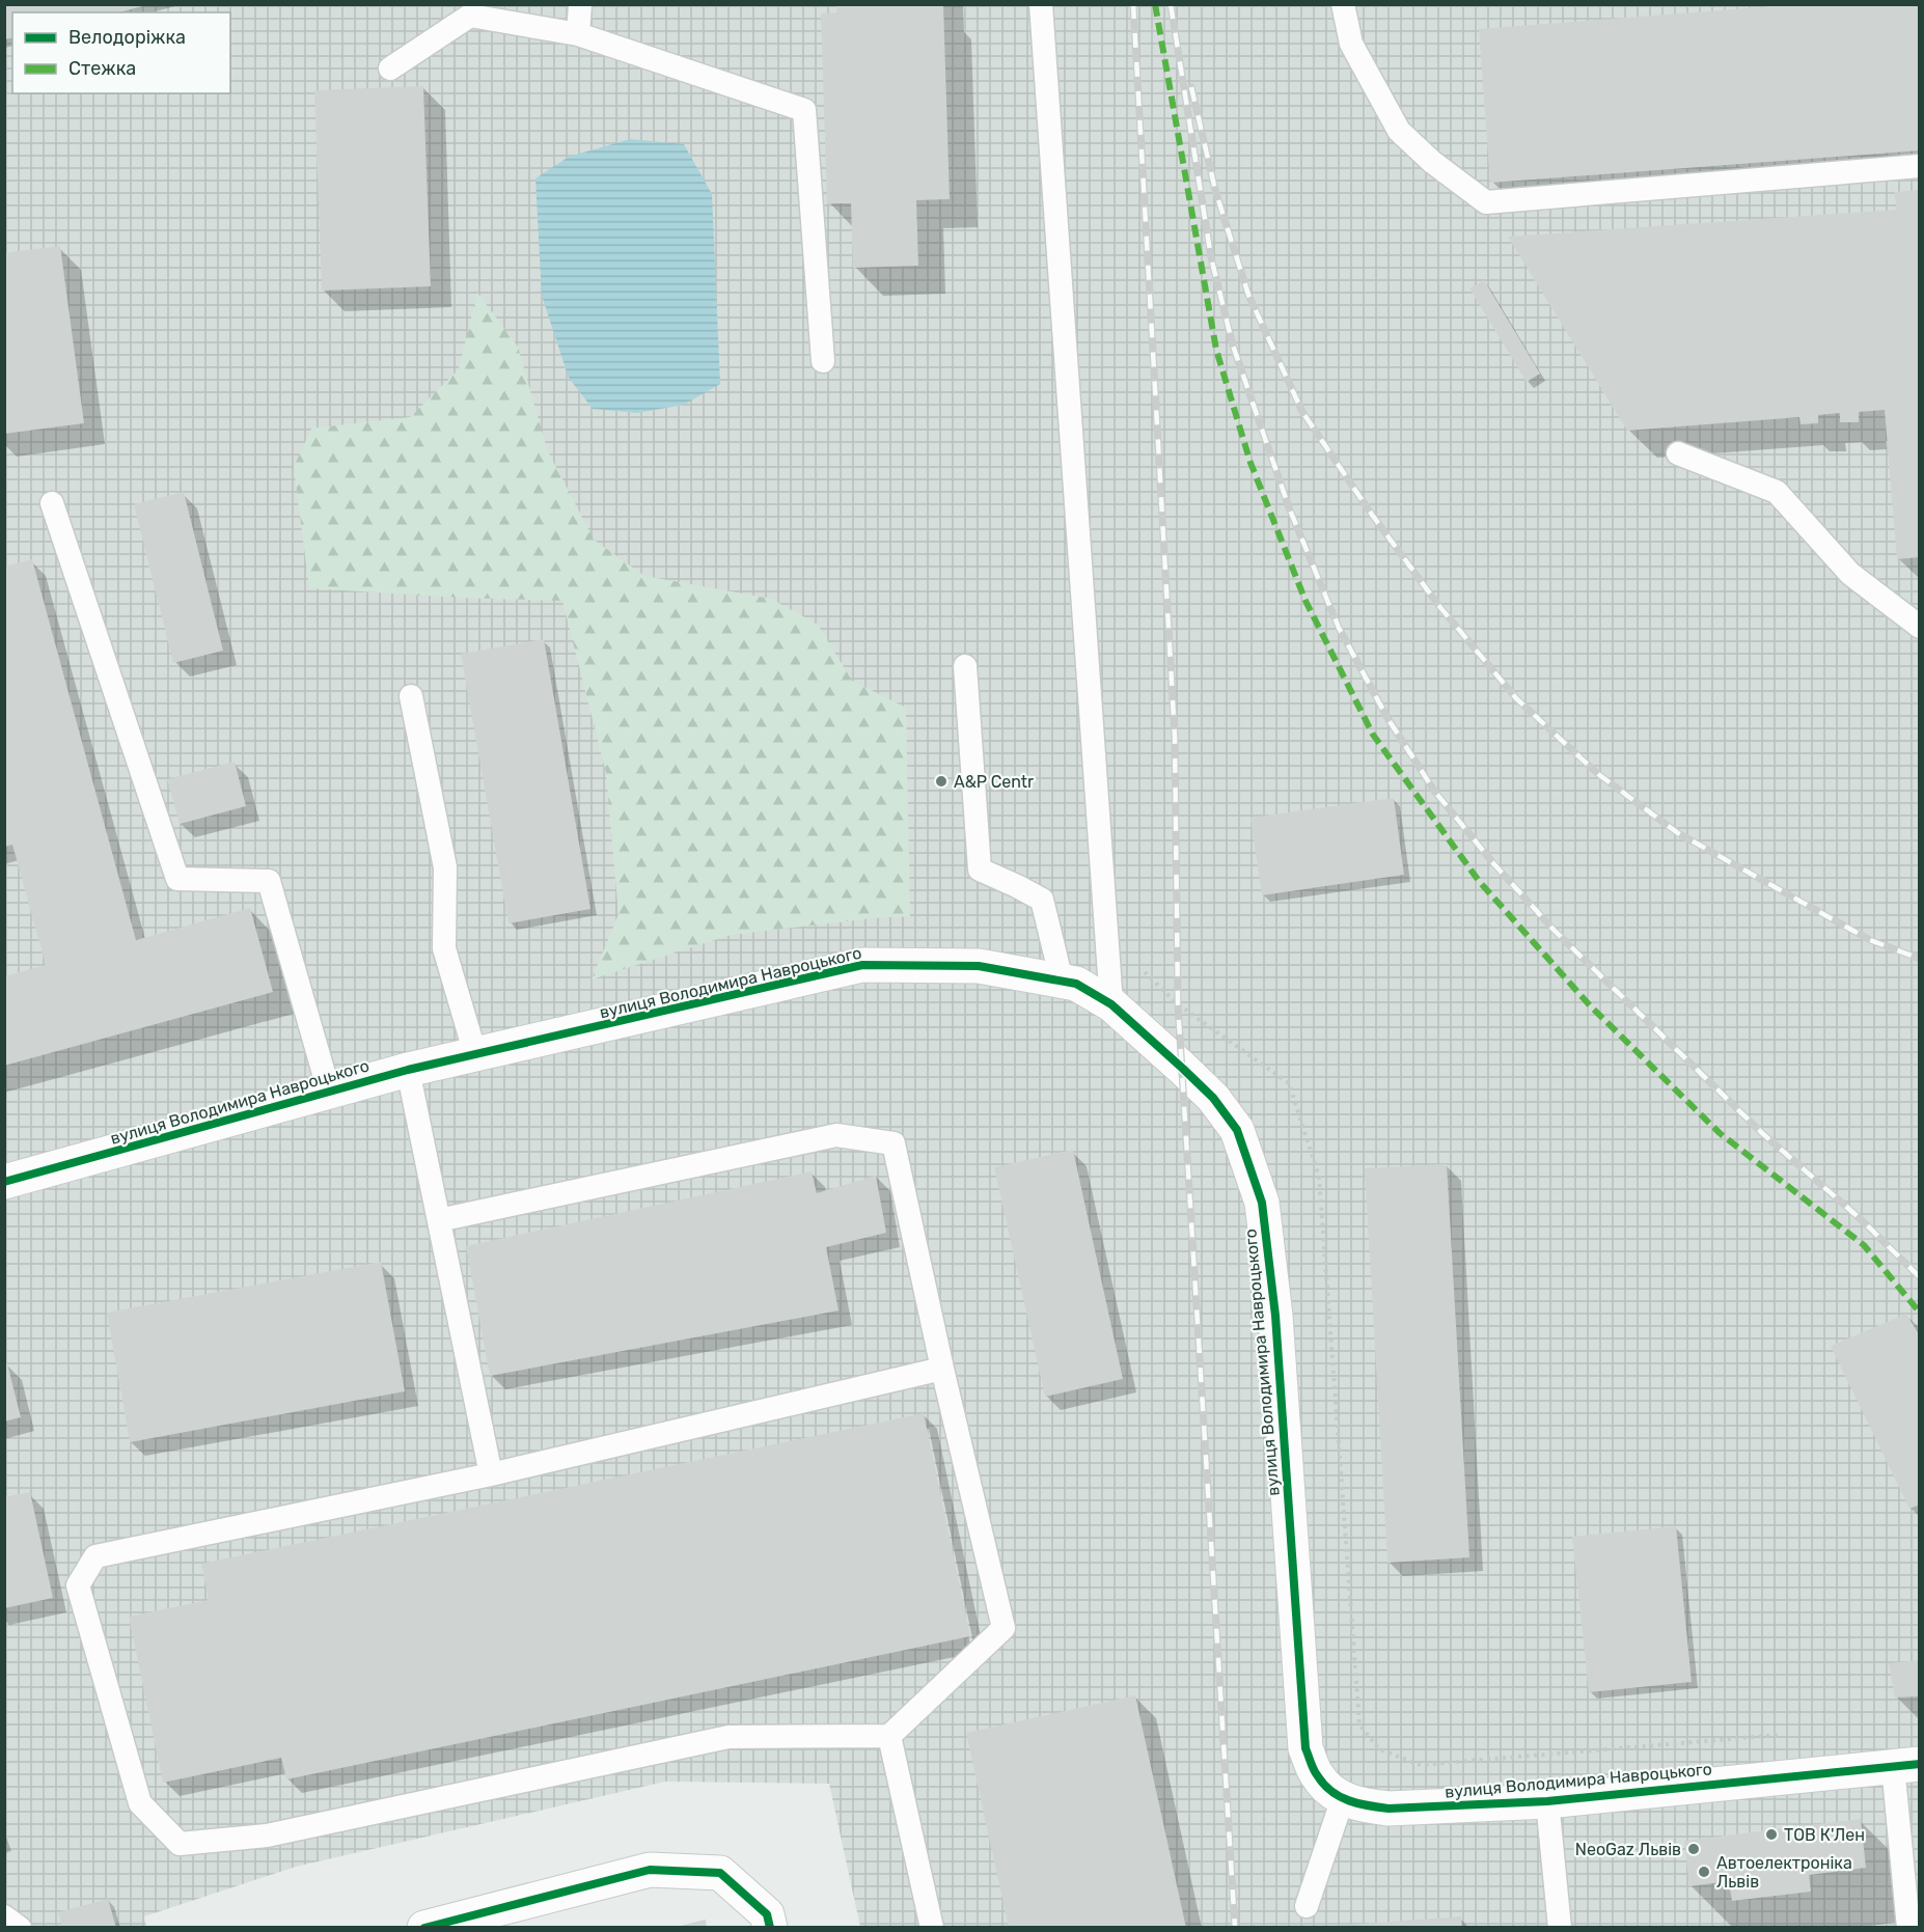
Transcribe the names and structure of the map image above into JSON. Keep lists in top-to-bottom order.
{
  "streets": {
    "street": ["вулиця Володимира Навроцького"]
  },
  "places": [
    "A&P Centr",
    "ТОВ К'Лен",
    "NeoGaz Львів",
    "Автоелектроніка Львів"
  ],
  "legend": ["Велодоріжка", "Стежка"]
}
